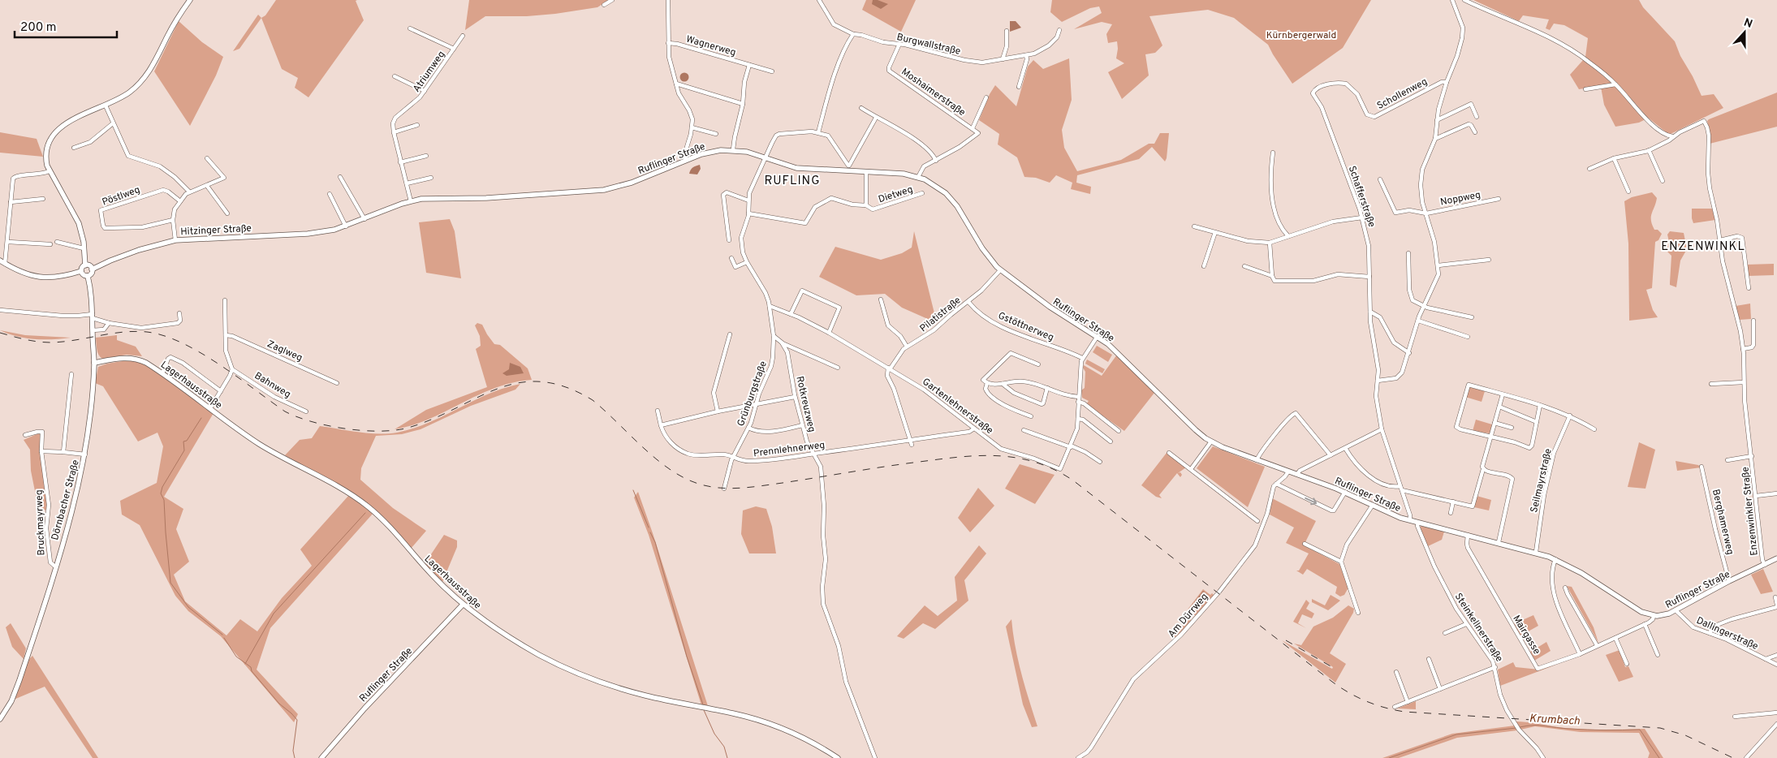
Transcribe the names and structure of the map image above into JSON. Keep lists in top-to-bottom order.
{
  "streets": {
    "street": [
      "Burgwallstraße",
      "Wagnerweg",
      "Atriumweg",
      "Moshaimerstraße",
      "Schollenweg",
      "Ruflinger Straße",
      "Dietweg",
      "Pöstlweg",
      "Schafferstraße",
      "Noppweg",
      "Hitzinger Straße",
      "Pilatistraße",
      "Gstöttnerweg",
      "Zaglweg",
      "Lagerhausstraße",
      "Bahnweg",
      "Grünburgstraße",
      "Rotkreuzweg",
      "Gartenlehnerstraße",
      "Prennlehnerweg",
      "Seilmayrstraße",
      "Dörnbacher Straße",
      "Enzenwinkler Straße",
      "Berghamerweg",
      "Bruckmayrweg",
      "Am Dürrweg",
      "Steinkellnerstraße",
      "Dallingerstraße",
      "Mairgasse"
    ]
  },
  "crossings": [
    ["Burgwallstraße", "Moshaimerstraße"],
    ["Atriumweg", "Ruflinger Straße"],
    ["Atriumweg", "Hitzinger Straße"],
    ["Moshaimerstraße", "Ruflinger Straße"],
    ["Schollenweg", "Schafferstraße"],
    ["Ruflinger Straße", "Schafferstraße"],
    ["Ruflinger Straße", "Hitzinger Straße"],
    ["Ruflinger Straße", "Pilatistraße"],
    ["Ruflinger Straße", "Lagerhausstraße"],
    ["Ruflinger Straße", "Grünburgstraße"],
    ["Ruflinger Straße", "Seilmayrstraße"],
    ["Ruflinger Straße", "Enzenwinkler Straße"],
    ["Ruflinger Straße", "Berghamerweg"],
    ["Ruflinger Straße", "Am Dürrweg"],
    ["Ruflinger Straße", "Steinkellnerstraße"],
    ["Ruflinger Straße", "Dallingerstraße"],
    ["Ruflinger Straße", "Mairgasse"],
    ["Hitzinger Straße", "Dörnbacher Straße"],
    ["Pilatistraße", "Gstöttnerweg"],
    ["Pilatistraße", "Gartenlehnerstraße"],
    ["Lagerhausstraße", "Dörnbacher Straße"],
    ["Grünburgstraße", "Rotkreuzweg"],
    ["Grünburgstraße", "Gartenlehnerstraße"],
    ["Grünburgstraße", "Prennlehnerweg"],
    ["Rotkreuzweg", "Prennlehnerweg"],
    ["Gartenlehnerstraße", "Prennlehnerweg"],
    ["Dörnbacher Straße", "Bruckmayrweg"]
  ],
  "districts": ["RUFLING", "ENZENWINKL"],
  "water": ["Krumbach"],
  "parks": ["Kürnbergerwald"],
  "scale_bar": "200 m",
  "north": "top"
}
